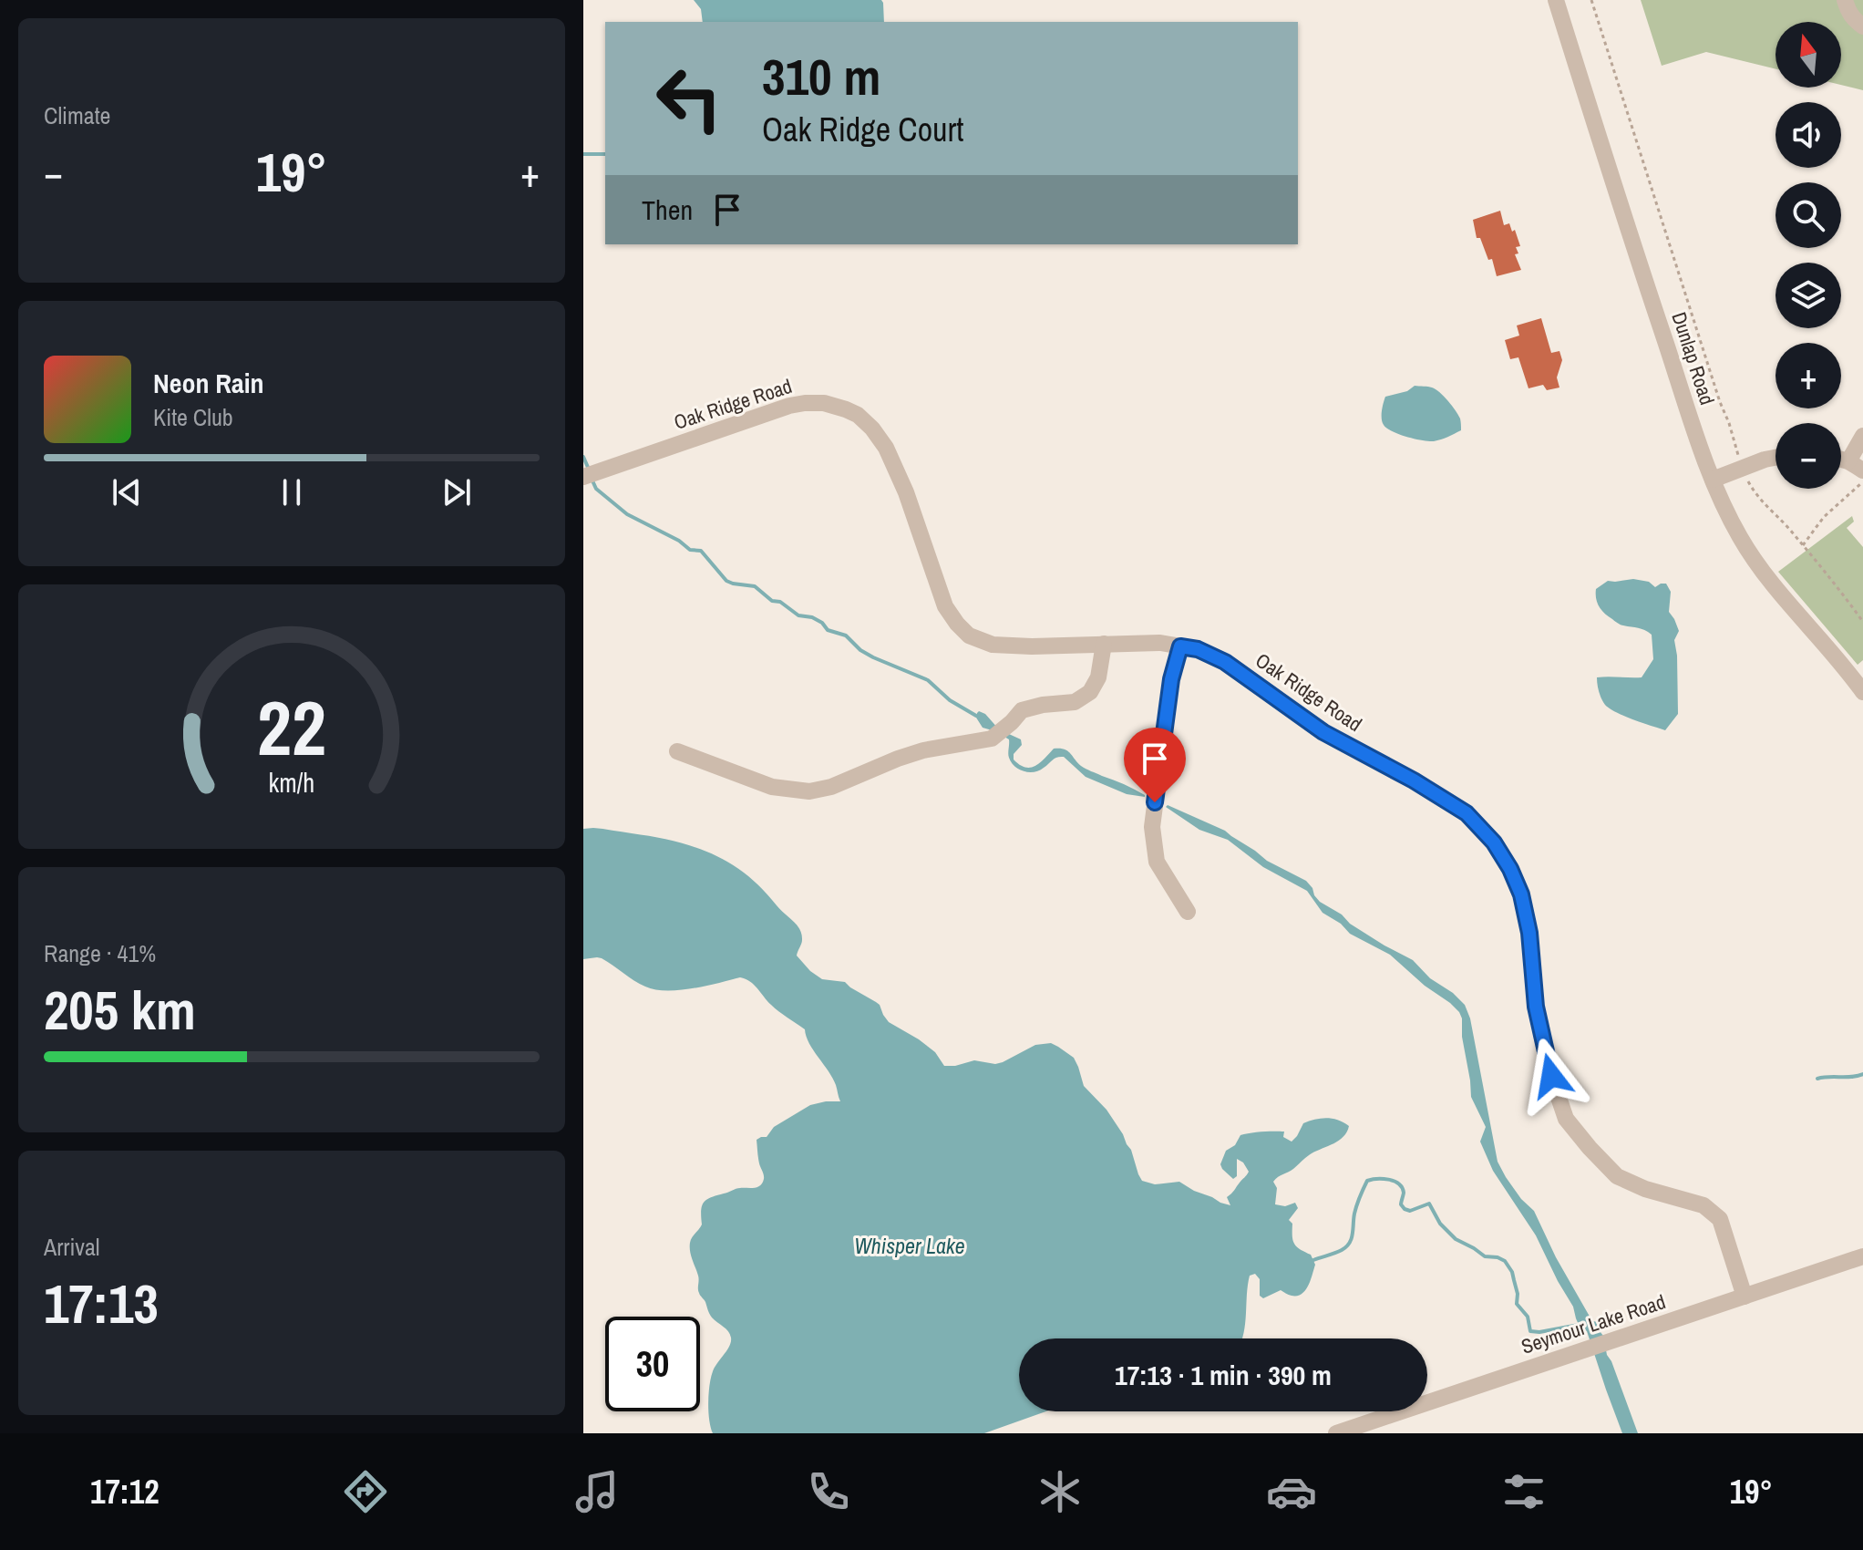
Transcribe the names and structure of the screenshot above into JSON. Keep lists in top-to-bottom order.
{
  "streets": {
    "street": ["Dunlap Road", "Oak Ridge Road", "Seymour Lake Road"]
  },
  "crossings": [
    ["Oak Ridge Road", "Seymour Lake Road"]
  ],
  "water": ["Whisper Lake"],
  "north": "top",
  "page": {
    "tile": [
      "Climate",
      ["Range · 41%", "205 km"],
      ["Arrival", "17:13"]
    ],
    "map_buttons": ["+", "−"],
    "turn": ["310 m", "Oak Ridge Court"],
    "heat": ["−", "19°", "+"],
    "then": "Then",
    "song": ["Neon Rain", "Kite Club"],
    "limit": "30",
    "trip": "17:13 · 1 min · 390 m",
    "tabs": ["17:12", "19°"],
    "gauge": ["22", "km/h"]
  }
}
